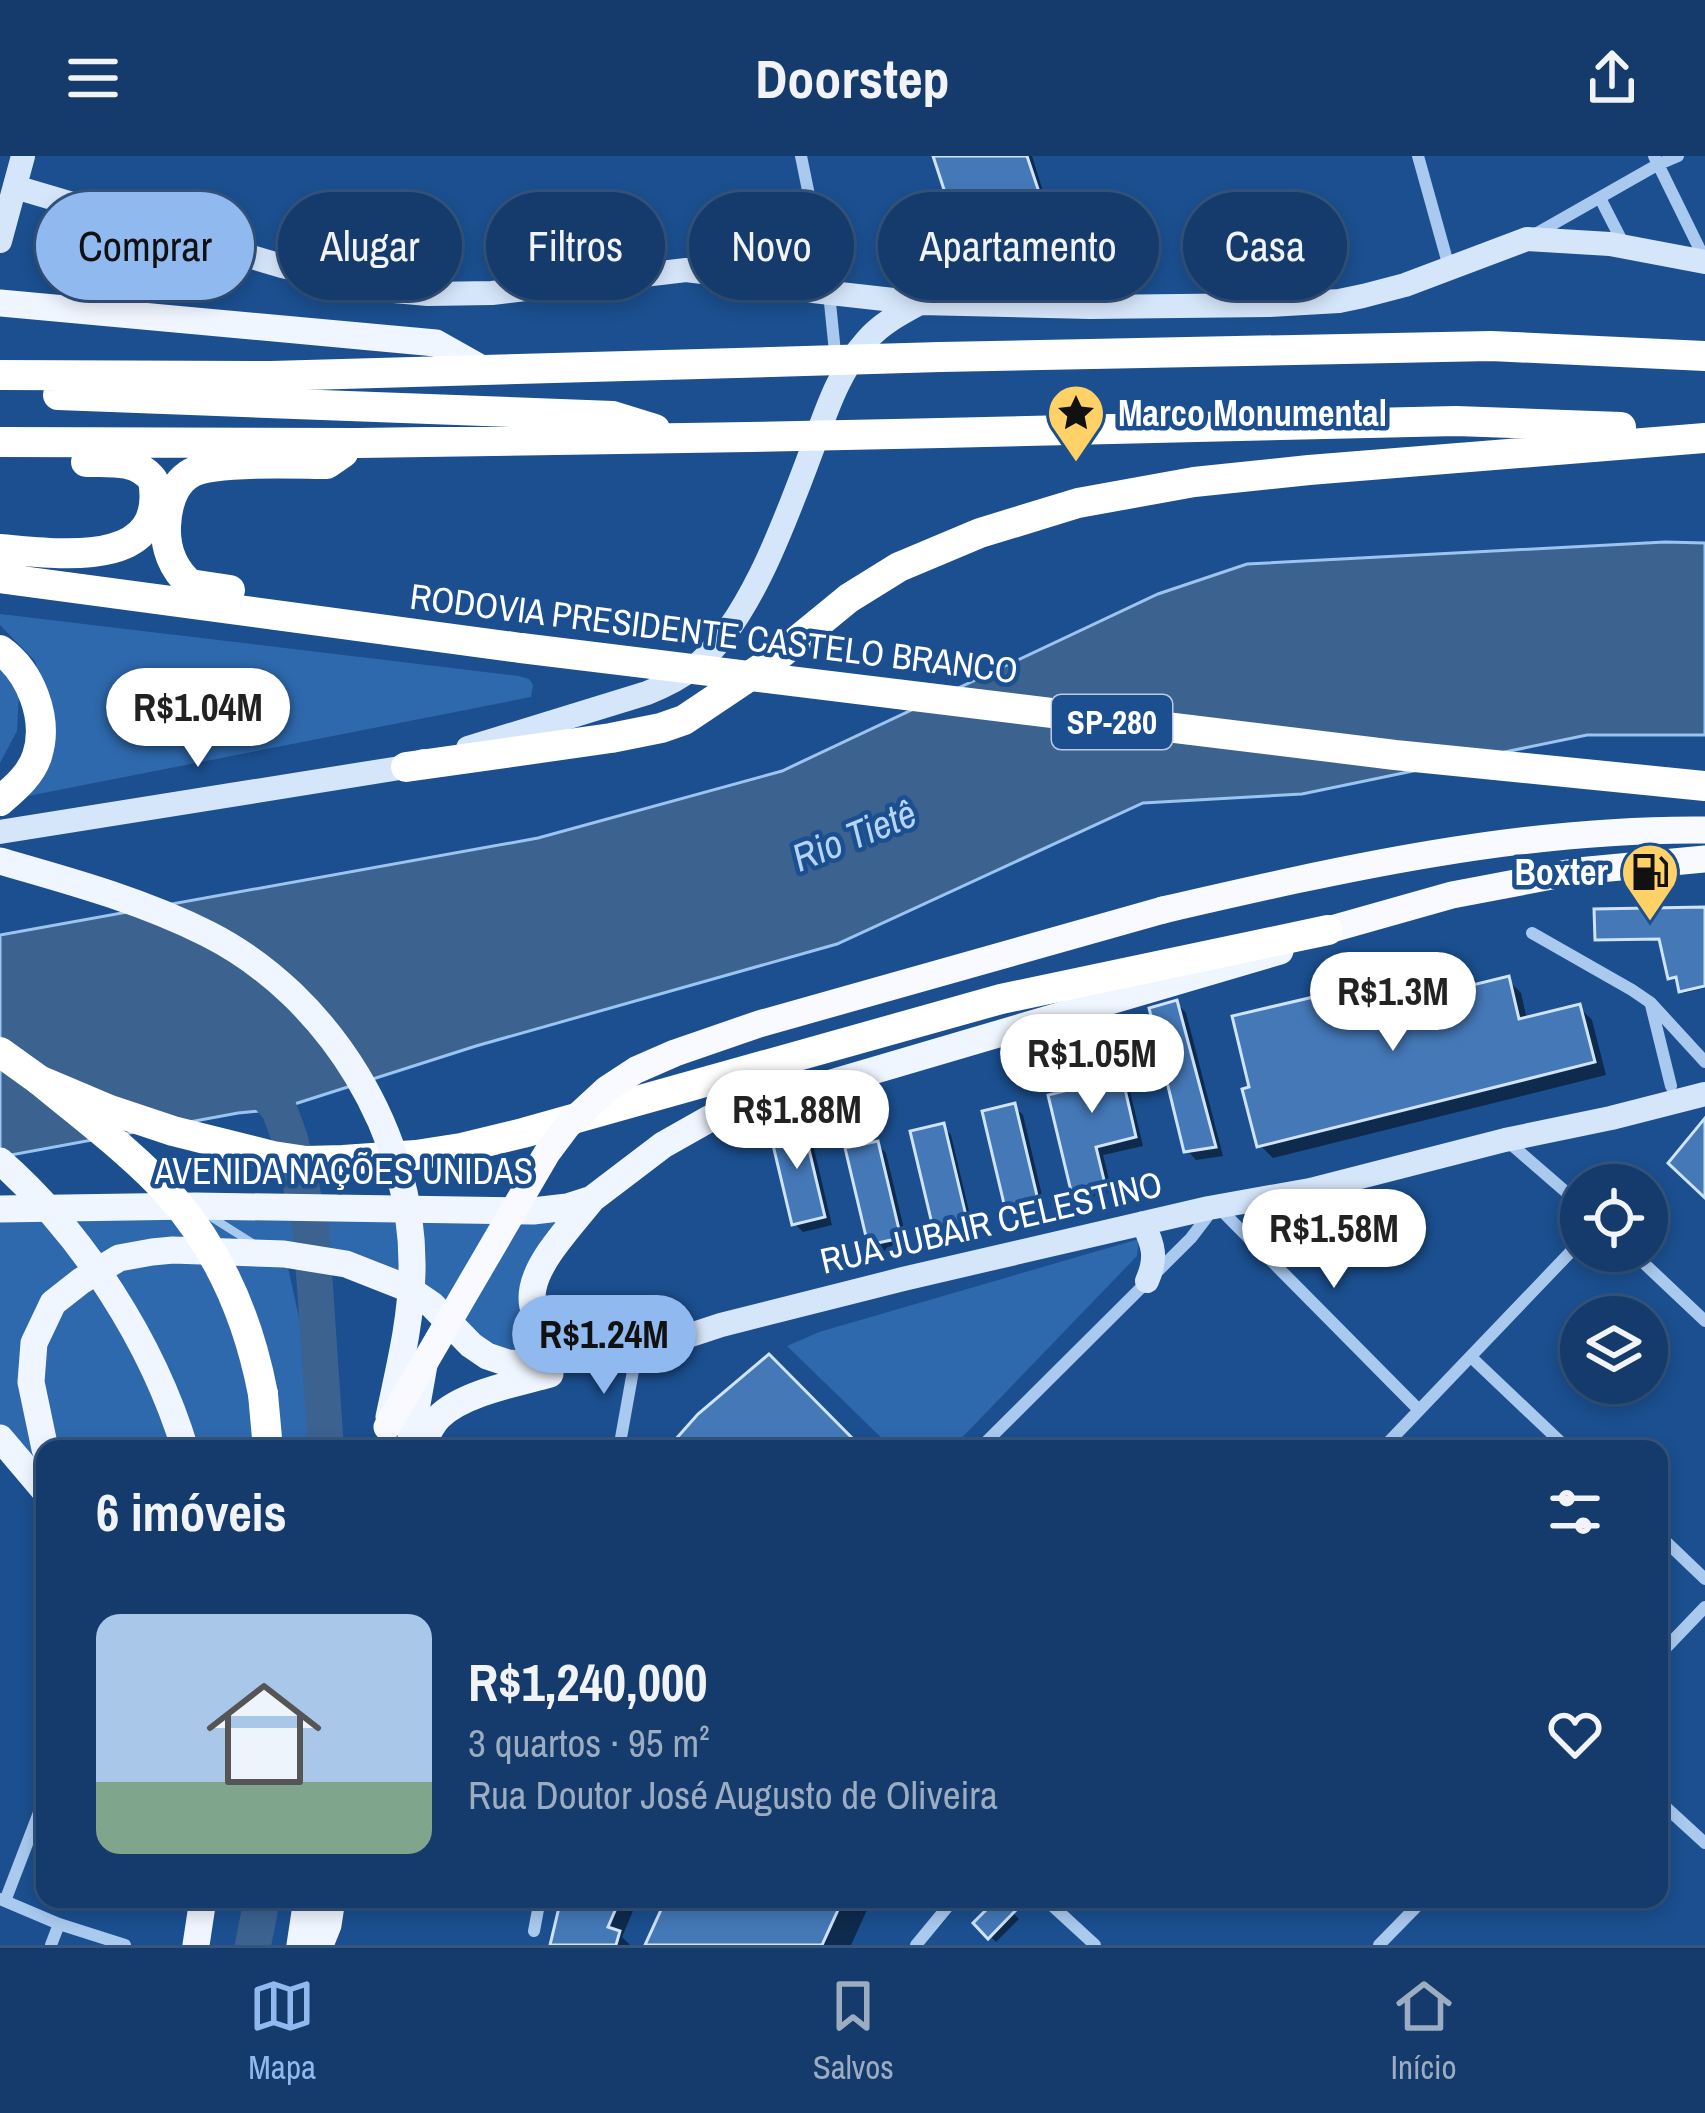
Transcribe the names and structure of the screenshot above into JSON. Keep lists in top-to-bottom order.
{
  "streets": {
    "highway": ["RODOVIA PRESIDENTE CASTELO BRANCO", "SP-280", "AVENIDA NAÇÕES UNIDAS"],
    "main road": ["RUA JUBAIR CELESTINO"]
  },
  "water": ["Rio Tietê"],
  "places": {
    "place": ["Marco Monumental"],
    "fuel station": ["Boxter"]
  },
  "page": {
    "header": "Doorstep",
    "chip": [
      "Comprar",
      "Alugar",
      "Filtros",
      "Novo",
      "Apartamento",
      "Casa"
    ],
    "price": [
      "R$1.04M",
      "R$1.3M",
      "R$1.05M",
      "R$1.88M",
      "R$1.58M",
      "R$1.24M"
    ],
    "heading": "6 imóveis",
    "list": [
      {
        "name": "R$1,240,000",
        "note": "3 quartos · 95 m² · Rua Doutor José Augusto de Oliveira"
      }
    ],
    "tabs": ["Mapa", "Salvos", "Início"]
  }
}
